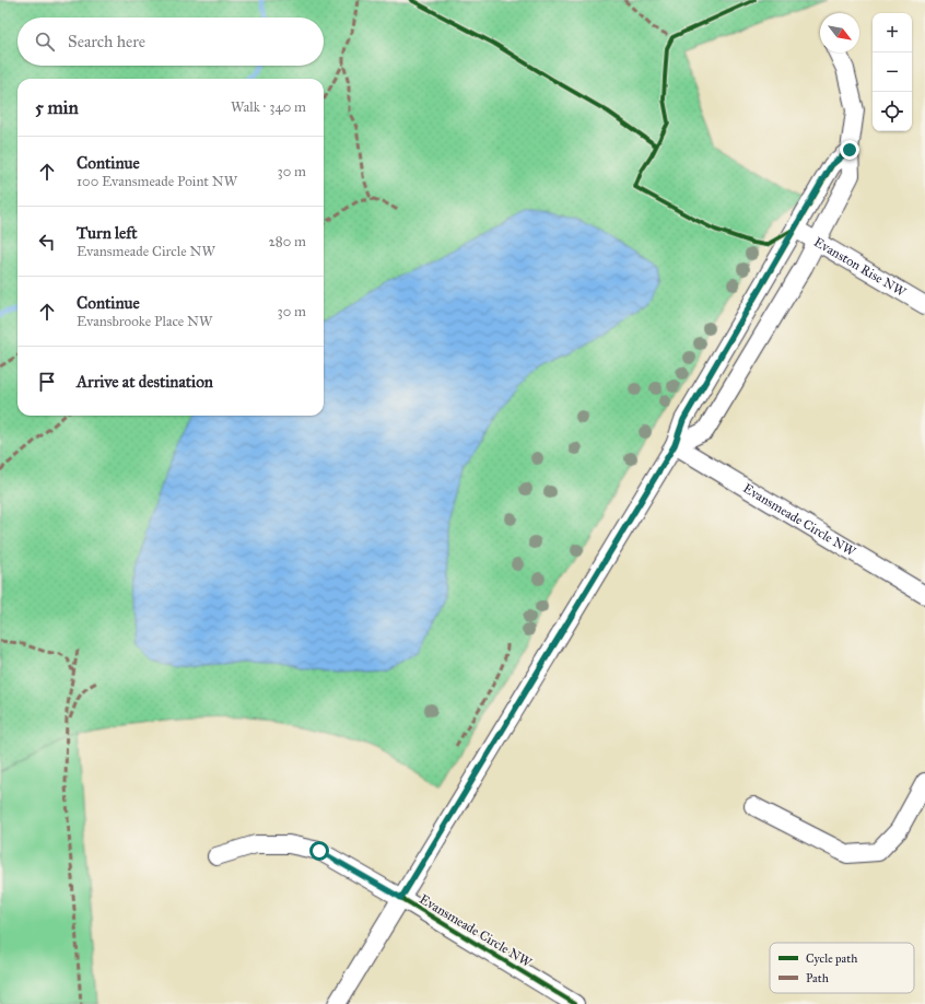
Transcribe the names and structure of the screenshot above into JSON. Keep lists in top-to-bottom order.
{
  "streets": {
    "street": ["Evanston Rise NW", "Evansmeade Circle NW"]
  },
  "crossings": [
    ["Evanston Rise NW", "Evansmeade Circle NW"]
  ],
  "legend": ["Cycle path", "Path"],
  "north": "bottom right",
  "page": {
    "map_buttons": ["+", "−"],
    "search": "Search here",
    "heading": ["5 min", "Walk · 340 m"],
    "list": [
      ["Continue", "100 Evansmeade Point NW", "30 m"],
      ["Turn left", "Evansmeade Circle NW", "280 m"],
      ["Continue", "Evansbrooke Place NW", "30 m"],
      "Arrive at destination"
    ]
  }
}
